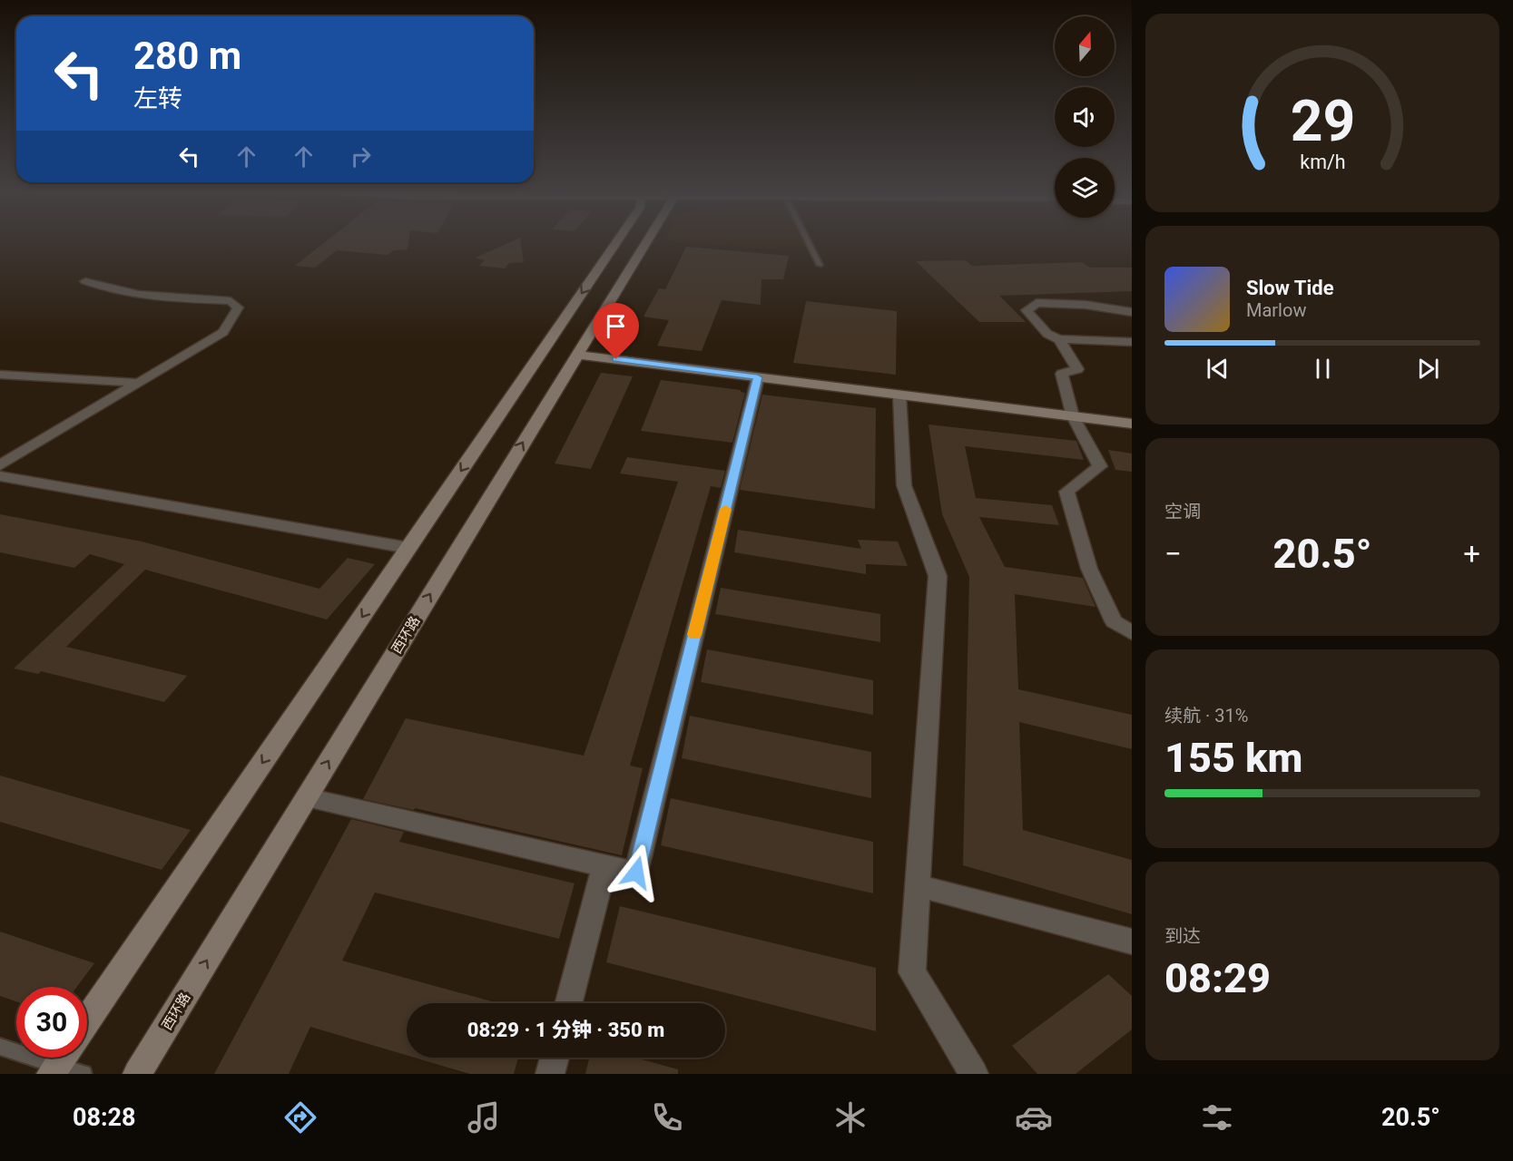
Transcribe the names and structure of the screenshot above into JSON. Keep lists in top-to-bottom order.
{
  "streets": {
    "main road": ["西环路"]
  },
  "north": "top",
  "page": {
    "turn": ["280 m", "左转"],
    "song": ["Slow Tide", "Marlow"],
    "tile": [
      "空调",
      ["续航 · 31%", "155 km"],
      ["到达", "08:29"]
    ],
    "heat": ["−", "20.5°", "+"],
    "limit": "30",
    "trip": "08:29 · 1 分钟 · 350 m",
    "tabs": ["08:28", "20.5°"],
    "gauge": ["29", "km/h"]
  }
}
